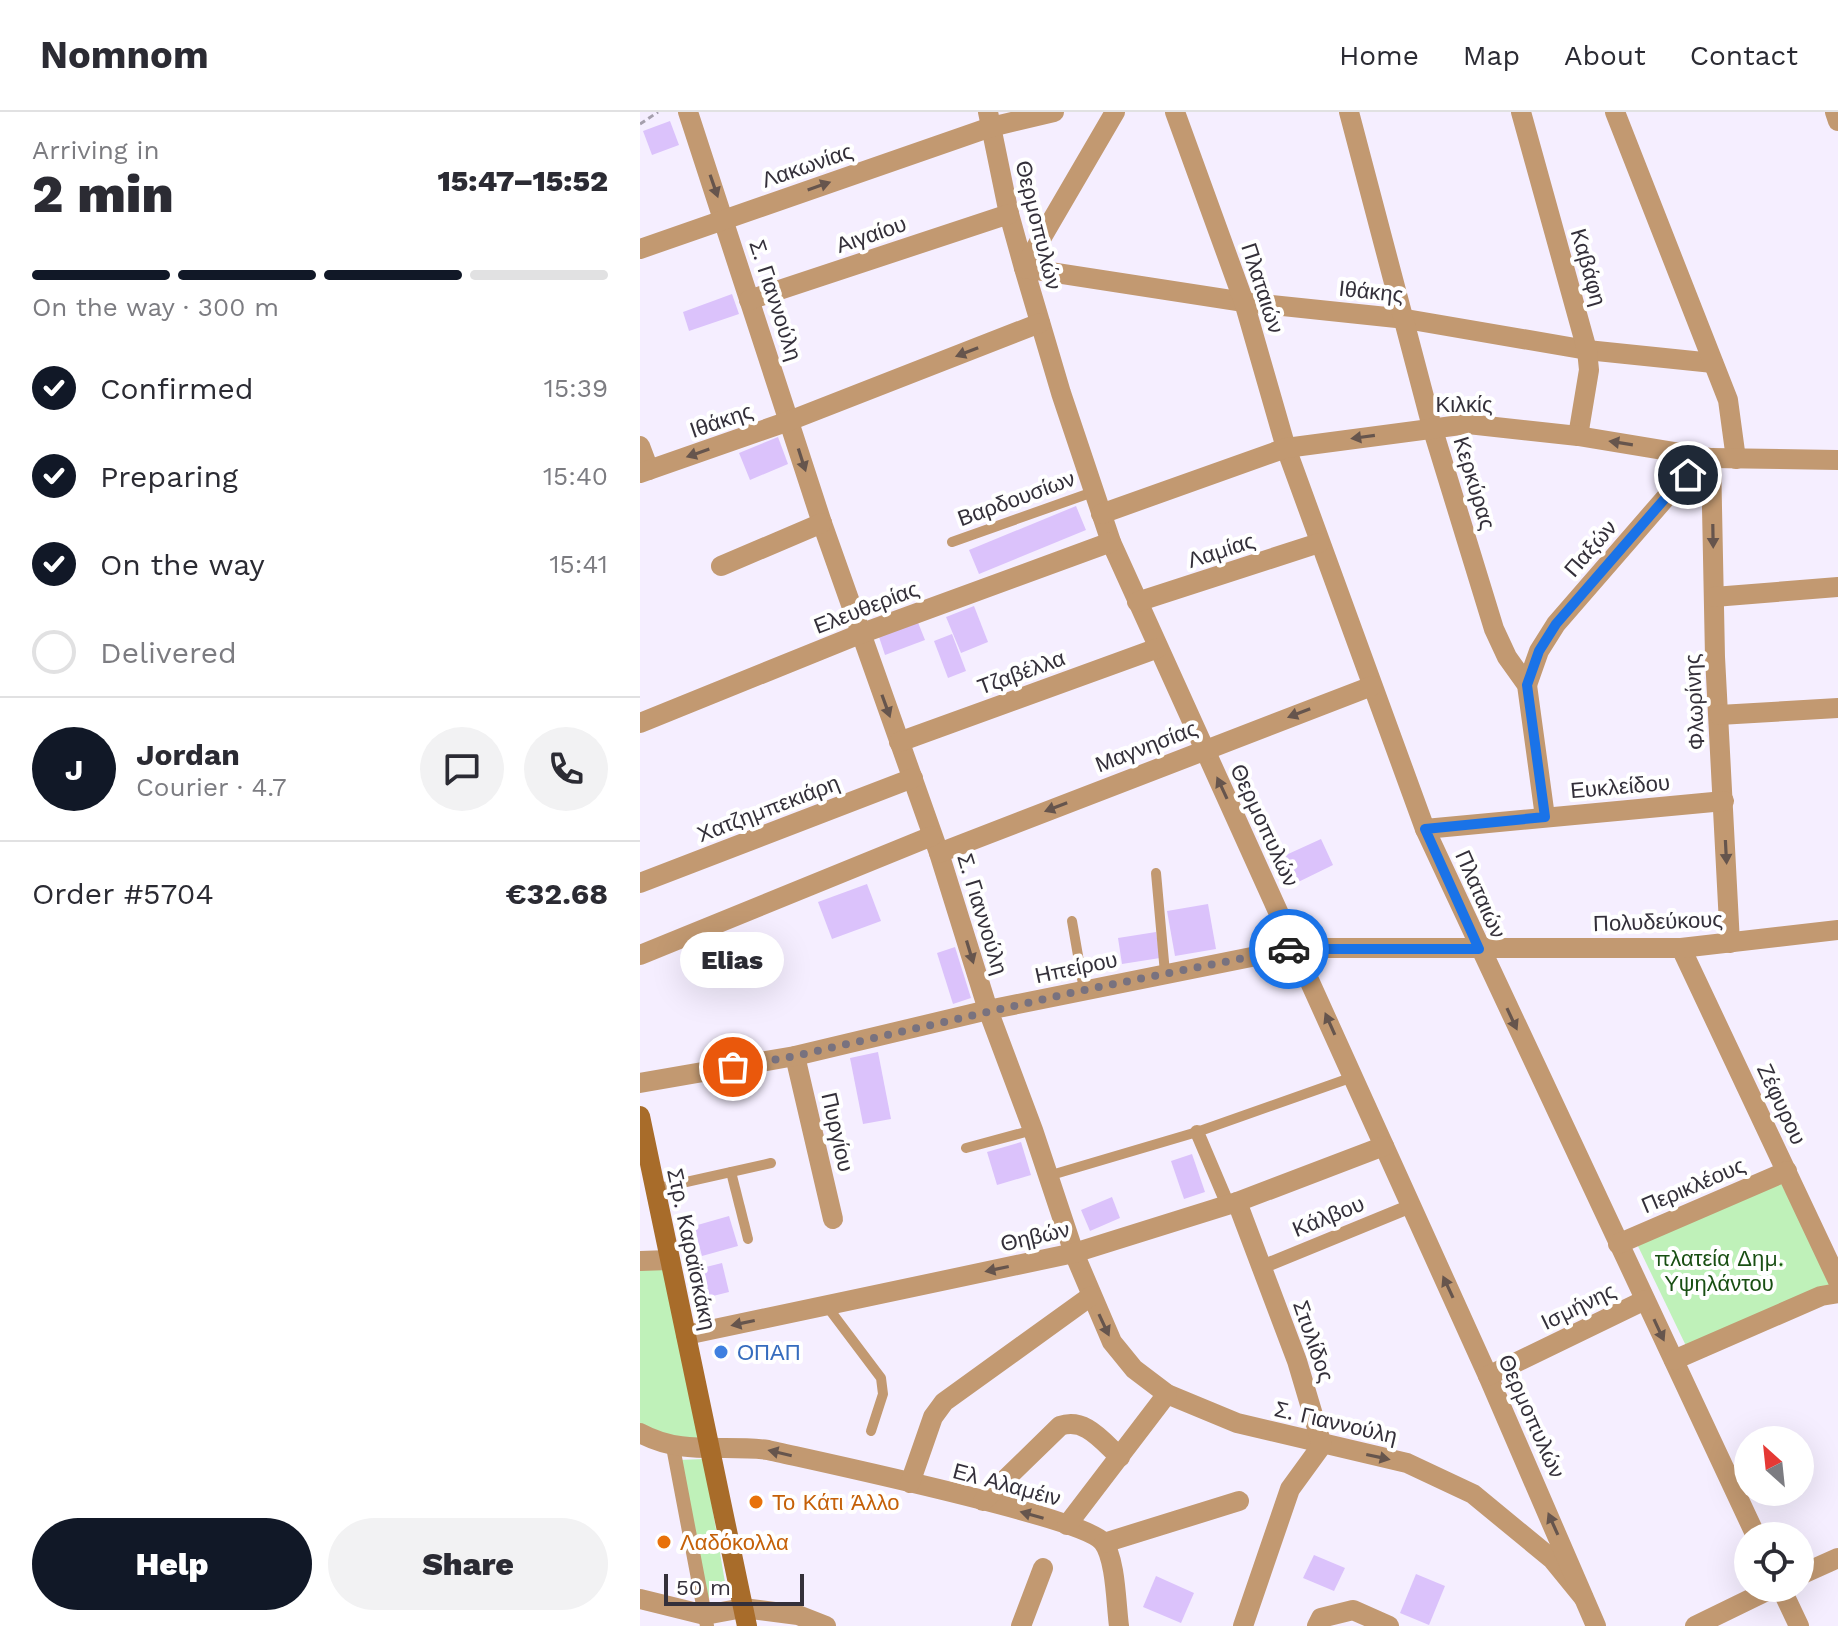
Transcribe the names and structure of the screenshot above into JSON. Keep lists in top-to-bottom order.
{
  "streets": {
    "main road": ["Στρ. Καραϊσκάκη"],
    "street": [
      "Λακωνίας",
      "Θερμοπυλών",
      "Αιγαίου",
      "Καβάφη",
      "Πλαταιών",
      "Ιθάκης",
      "Σ. Γιαννούλη",
      "Κιλκίς",
      "Κερκύρας",
      "Παξών",
      "Λαμίας",
      "Ελευθερίας",
      "Τζαβέλλα",
      "Φλωρίνης",
      "Μαγνησίας",
      "Ευκλείδου",
      "Χατζημπεκιάρη",
      "Πολυδεύκους",
      "Ηπείρου",
      "Ζέφυρου",
      "Πυργίου",
      "Περικλέους",
      "Κάλβου",
      "Θηβών",
      "Ισμήνης",
      "Στυλίδος",
      "Ελ Αλαμέιν"
    ],
    "lane": ["Βαρδουσίων"]
  },
  "crossings": [
    ["Λακωνίας", "Θερμοπυλών"],
    ["Λακωνίας", "Σ. Γιαννούλη"],
    ["Θερμοπυλών", "Αιγαίου"],
    ["Θερμοπυλών", "Ιθάκης"],
    ["Θερμοπυλών", "Σ. Γιαννούλη"],
    ["Θερμοπυλών", "Κιλκίς"],
    ["Θερμοπυλών", "Βαρδουσίων"],
    ["Θερμοπυλών", "Λαμίας"],
    ["Θερμοπυλών", "Ελευθερίας"],
    ["Θερμοπυλών", "Τζαβέλλα"],
    ["Θερμοπυλών", "Μαγνησίας"],
    ["Θερμοπυλών", "Ηπείρου"],
    ["Θερμοπυλών", "Κάλβου"],
    ["Θερμοπυλών", "Θηβών"],
    ["Θερμοπυλών", "Ισμήνης"],
    ["Αιγαίου", "Σ. Γιαννούλη"],
    ["Καβάφη", "Ιθάκης"],
    ["Καβάφη", "Κιλκίς"],
    ["Πλαταιών", "Ιθάκης"],
    ["Πλαταιών", "Κιλκίς"],
    ["Πλαταιών", "Λαμίας"],
    ["Πλαταιών", "Μαγνησίας"],
    ["Πλαταιών", "Ευκλείδου"],
    ["Πλαταιών", "Πολυδεύκους"],
    ["Πλαταιών", "Ηπείρου"],
    ["Πλαταιών", "Περικλέους"],
    ["Πλαταιών", "Ισμήνης"],
    ["Ιθάκης", "Σ. Γιαννούλη"],
    ["Ιθάκης", "Κερκύρας"],
    ["Σ. Γιαννούλη", "Ελευθερίας"],
    ["Σ. Γιαννούλη", "Τζαβέλλα"],
    ["Σ. Γιαννούλη", "Μαγνησίας"],
    ["Σ. Γιαννούλη", "Χατζημπεκιάρη"],
    ["Σ. Γιαννούλη", "Ηπείρου"],
    ["Σ. Γιαννούλη", "Θηβών"],
    ["Σ. Γιαννούλη", "Στυλίδος"],
    ["Κιλκίς", "Κερκύρας"],
    ["Κιλκίς", "Παξών"],
    ["Κιλκίς", "Φλωρίνης"],
    ["Κερκύρας", "Παξών"],
    ["Κερκύρας", "Ευκλείδου"],
    ["Παξών", "Φλωρίνης"],
    ["Φλωρίνης", "Ευκλείδου"],
    ["Φλωρίνης", "Πολυδεύκους"],
    ["Πολυδεύκους", "Ηπείρου"],
    ["Πολυδεύκους", "Ζέφυρου"],
    ["Ηπείρου", "Πυργίου"],
    ["Ζέφυρου", "Περικλέους"],
    ["Κάλβου", "Στυλίδος"],
    ["Θηβών", "Στρ. Καραϊσκάκη"],
    ["Θηβών", "Στυλίδος"],
    ["Στρ. Καραϊσκάκη", "Ελ Αλαμέιν"]
  ],
  "one_way": [
    "Λακωνίας",
    "Θερμοπυλών",
    "Ιθάκης",
    "Σ. Γιαννούλη",
    "Κιλκίς",
    "Φλωρίνης",
    "Μαγνησίας",
    "Θηβών"
  ],
  "parks": ["πλατεία Δημ. Υψηλάντου"],
  "places": [
    "Elias",
    "ΟΠΑΠ",
    "Το Κάτι Άλλο",
    "Λαδόκολλα"
  ],
  "scale_bar": "50 m",
  "north": "top left",
  "page": {
    "header": "Nomnom",
    "nav": [
      "Home",
      "Map",
      "About",
      "Contact"
    ],
    "heading": ["2 min", "Arriving in", "15:47–15:52"],
    "panel": [
      "Jordan",
      "Courier · 4.7",
      "Order #5704",
      "€32.68"
    ],
    "bar": "On the way · 300 m",
    "list": [
      ["Confirmed", "15:39"],
      ["Preparing", "15:40"],
      ["On the way", "15:41"],
      "Delivered"
    ],
    "round": "J",
    "bubble": "Elias",
    "buttons": ["Help", "Share"],
    "scale": "50 m"
  }
}
